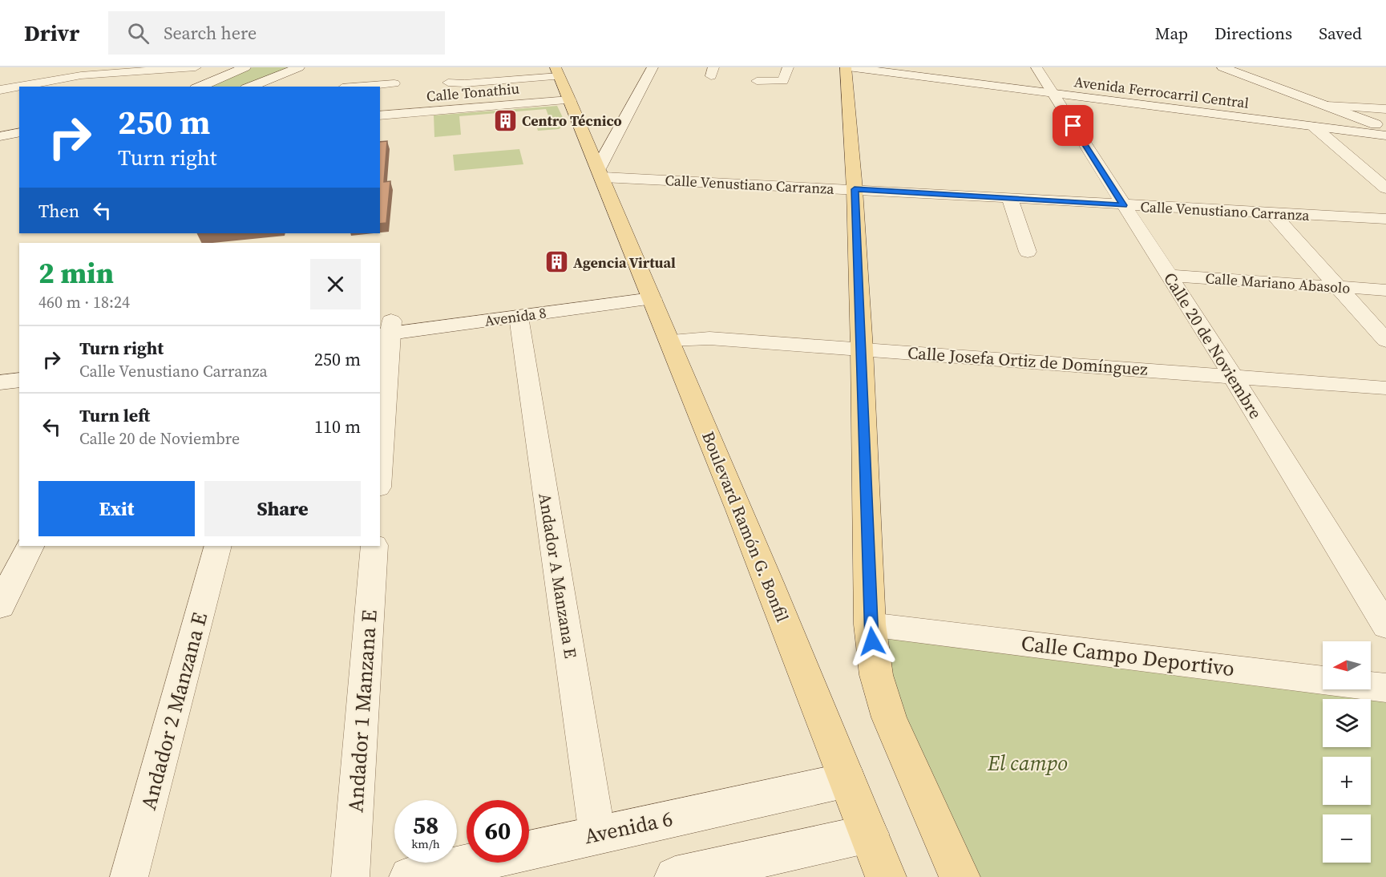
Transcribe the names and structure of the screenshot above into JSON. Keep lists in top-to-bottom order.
{
  "streets": {
    "main road": ["Boulevard Ramón G. Bonfil"],
    "street": [
      "Calle Tonathiu",
      "Avenida Ferrocarril Central",
      "Calle Venustiano Carranza",
      "Calle Mariano Abasolo",
      "Avenida 8",
      "Calle 20 de Noviembre",
      "Calle Josefa Ortiz de Domínguez",
      "Andador A Manzana E",
      "Calle Campo Deportivo",
      "Andador 2 Manzana E",
      "Andador 1 Manzana E",
      "Avenida 6"
    ]
  },
  "crossings": [
    ["Calle Tonathiu", "Boulevard Ramón G. Bonfil"],
    ["Avenida Ferrocarril Central", "Calle 20 de Noviembre"],
    ["Calle Venustiano Carranza", "Calle 20 de Noviembre"],
    ["Calle Venustiano Carranza", "Boulevard Ramón G. Bonfil"],
    ["Calle Mariano Abasolo", "Calle 20 de Noviembre"],
    ["Avenida 8", "Boulevard Ramón G. Bonfil"],
    ["Avenida 8", "Andador A Manzana E"],
    ["Calle 20 de Noviembre", "Calle Josefa Ortiz de Domínguez"],
    ["Calle Josefa Ortiz de Domínguez", "Boulevard Ramón G. Bonfil"],
    ["Boulevard Ramón G. Bonfil", "Avenida 6"],
    ["Andador A Manzana E", "Avenida 6"]
  ],
  "parks": ["El campo"],
  "places": {
    "building": ["Centro Técnico", "Agencia Virtual"]
  },
  "north": "left",
  "page": {
    "header": "Drivr",
    "search": "Search here",
    "nav": ["Map", "Directions", "Saved"],
    "turn": ["250 m", "Turn right"],
    "then": "Then",
    "heading": ["2 min", "460 m · 18:24"],
    "list": [
      {
        "name": "Turn right",
        "note": "Calle Venustiano Carranza",
        "value": "250 m"
      },
      {
        "name": "Turn left",
        "note": "Calle 20 de Noviembre",
        "value": "110 m"
      }
    ],
    "buttons": ["Exit", "Share"],
    "map_buttons": ["+", "−"],
    "speed": "58 km/h",
    "limit": "60"
  }
}
